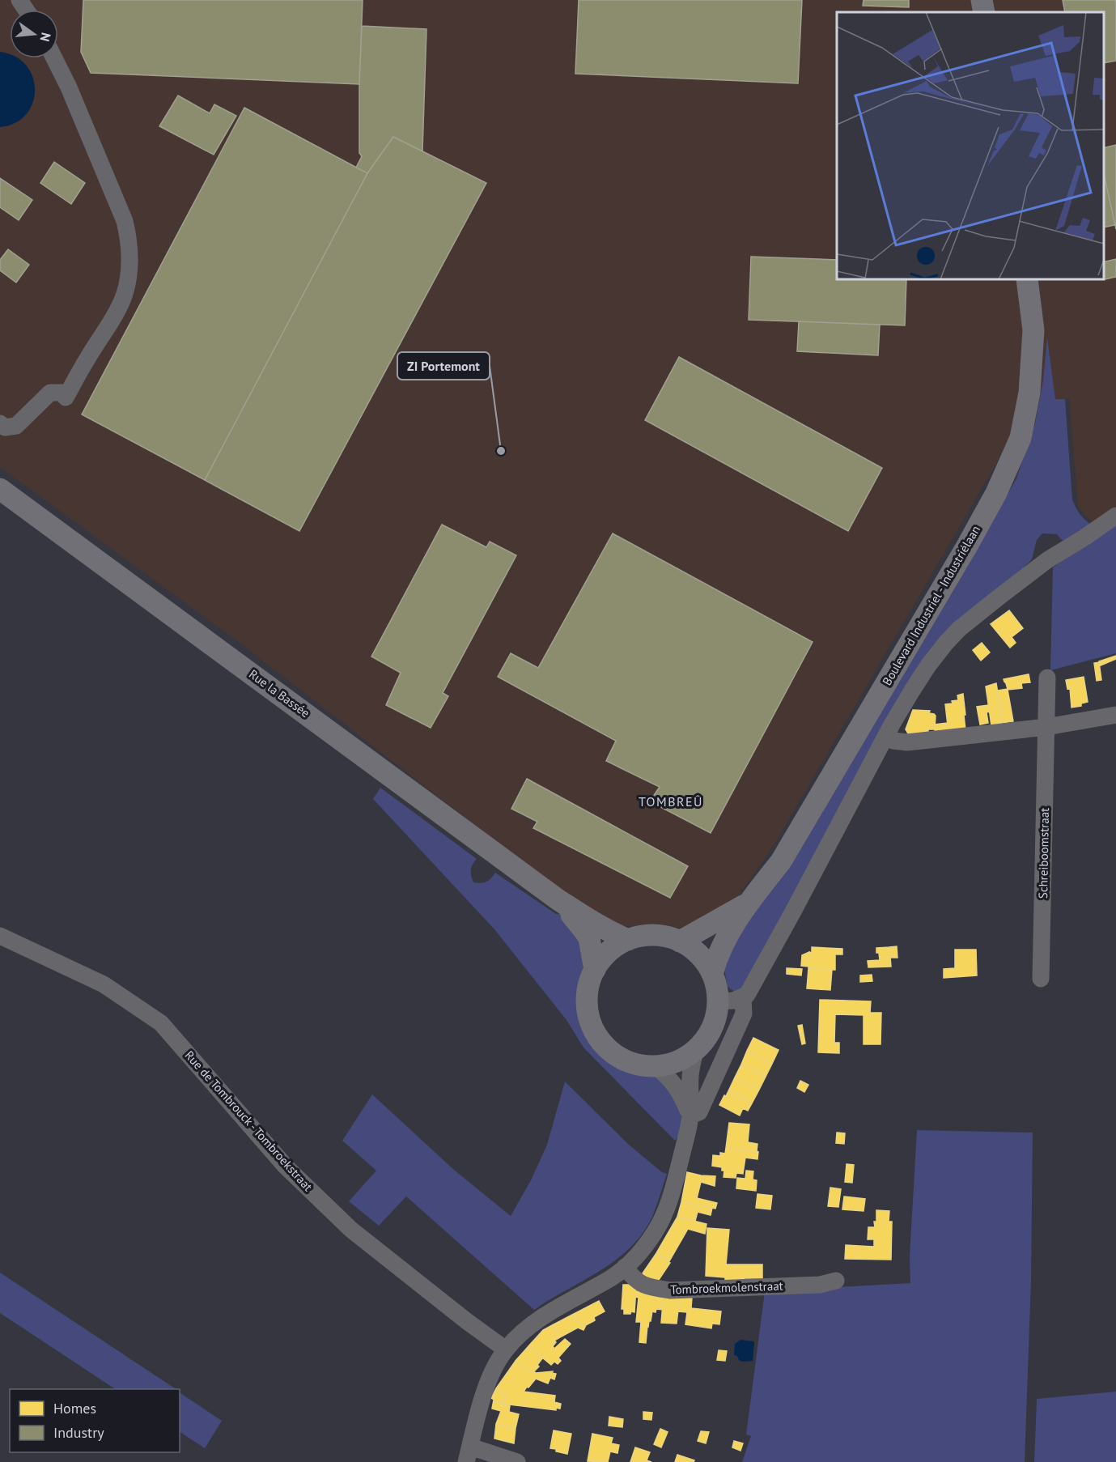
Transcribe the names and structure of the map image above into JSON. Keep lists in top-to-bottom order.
{
  "streets": {
    "main road": ["Boulevard Industriel - Industriélaan", "Rue la Bassée"],
    "street": ["Schreiboomstraat", "Rue de Tombrouck - Tombroekstraat", "Tombroekmolenstraat"]
  },
  "crossings": [
    ["Boulevard Industriel - Industriélaan", "Rue la Bassée"]
  ],
  "districts": ["TOMBREÛ"],
  "places": ["ZI Portemont"],
  "legend": ["Homes", "Industry"],
  "north": "right"
}
